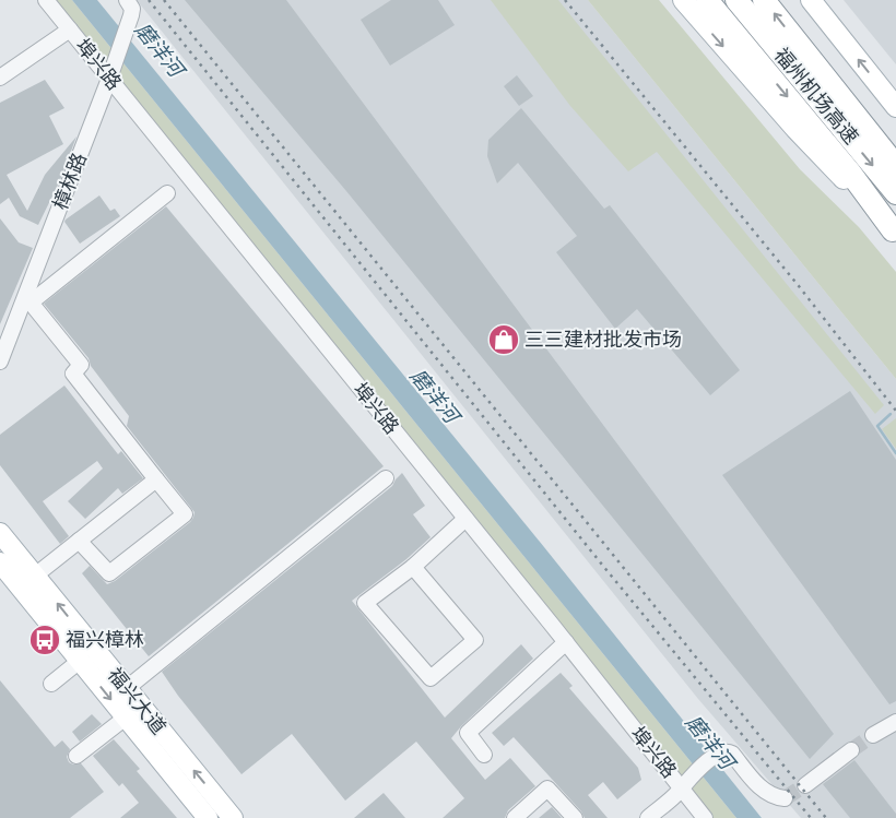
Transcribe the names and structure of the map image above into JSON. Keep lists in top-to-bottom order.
{
  "streets": {
    "highway": ["福州机场高速"],
    "main road": ["福兴大道"],
    "street": ["埠兴路", "樟林路"]
  },
  "crossings": [
    ["埠兴路", "樟林路"]
  ],
  "water": ["磨洋河"],
  "places": {
    "shop": ["三三建材批发市场"],
    "bus stop": ["福兴樟林"]
  }
}
